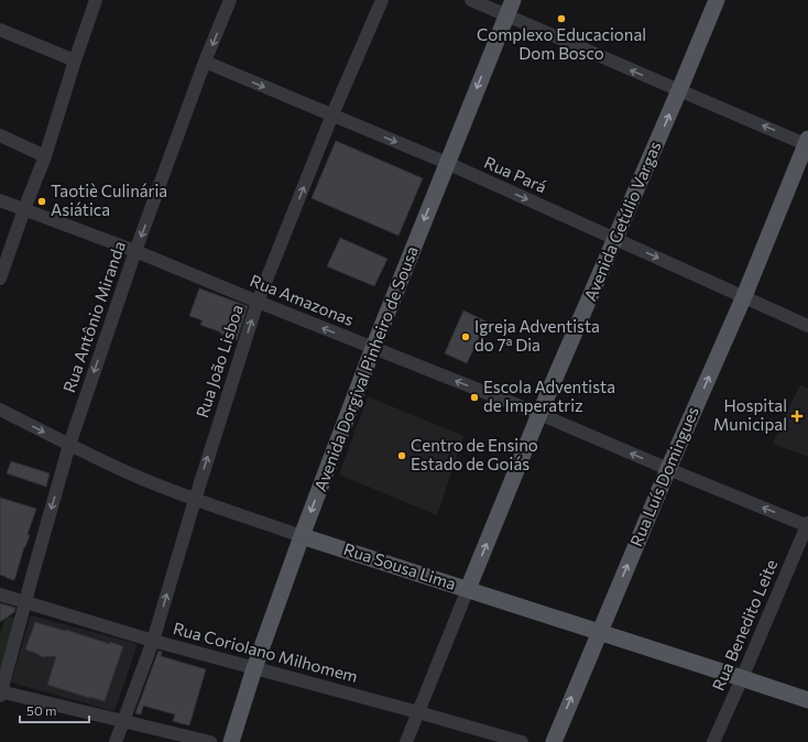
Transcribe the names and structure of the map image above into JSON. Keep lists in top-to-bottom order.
{
  "streets": {
    "main road": [
      "Avenida Getúlio Vargas",
      "Avenida Dorgival Pinheiro de Sousa",
      "Rua Luís Domingues",
      "Rua Sousa Lima"
    ],
    "street": [
      "Rua Pará",
      "Rua Amazonas",
      "Rua Antônio Miranda",
      "Rua João Lisboa",
      "Rua Benedito Leite",
      "Rua Coriolano Milhomem"
    ]
  },
  "crossings": [
    ["Rua Pará", "Avenida Getúlio Vargas"],
    ["Rua Pará", "Rua Antônio Miranda"],
    ["Rua Pará", "Rua João Lisboa"],
    ["Rua Pará", "Avenida Dorgival Pinheiro de Sousa"],
    ["Rua Pará", "Rua Luís Domingues"],
    ["Avenida Getúlio Vargas", "Rua Amazonas"],
    ["Avenida Getúlio Vargas", "Rua Sousa Lima"],
    ["Rua Amazonas", "Rua Antônio Miranda"],
    ["Rua Amazonas", "Rua João Lisboa"],
    ["Rua Amazonas", "Avenida Dorgival Pinheiro de Sousa"],
    ["Rua Amazonas", "Rua Luís Domingues"],
    ["Rua Amazonas", "Rua Benedito Leite"],
    ["Rua Antônio Miranda", "Rua Sousa Lima"],
    ["Rua Antônio Miranda", "Rua Coriolano Milhomem"],
    ["Rua João Lisboa", "Rua Sousa Lima"],
    ["Rua João Lisboa", "Rua Coriolano Milhomem"],
    ["Avenida Dorgival Pinheiro de Sousa", "Rua Sousa Lima"],
    ["Avenida Dorgival Pinheiro de Sousa", "Rua Coriolano Milhomem"],
    ["Rua Luís Domingues", "Rua Sousa Lima"],
    ["Rua Sousa Lima", "Rua Benedito Leite"]
  ],
  "one_way": [
    "Rua Pará",
    "Avenida Getúlio Vargas",
    "Rua Amazonas",
    "Rua Antônio Miranda",
    "Rua João Lisboa",
    "Avenida Dorgival Pinheiro de Sousa",
    "Rua Luís Domingues"
  ],
  "places": {
    "other": [
      "Complexo Educacional Dom Bosco",
      "Taotiè Culinária Asiática",
      "Igreja Adventista do 7ª Dia",
      "Escola Adventista de Imperatriz",
      "Centro de Ensino Estado de Goiás"
    ],
    "health": ["Hospital Municipal"]
  },
  "scale_bar": "50 m"
}
